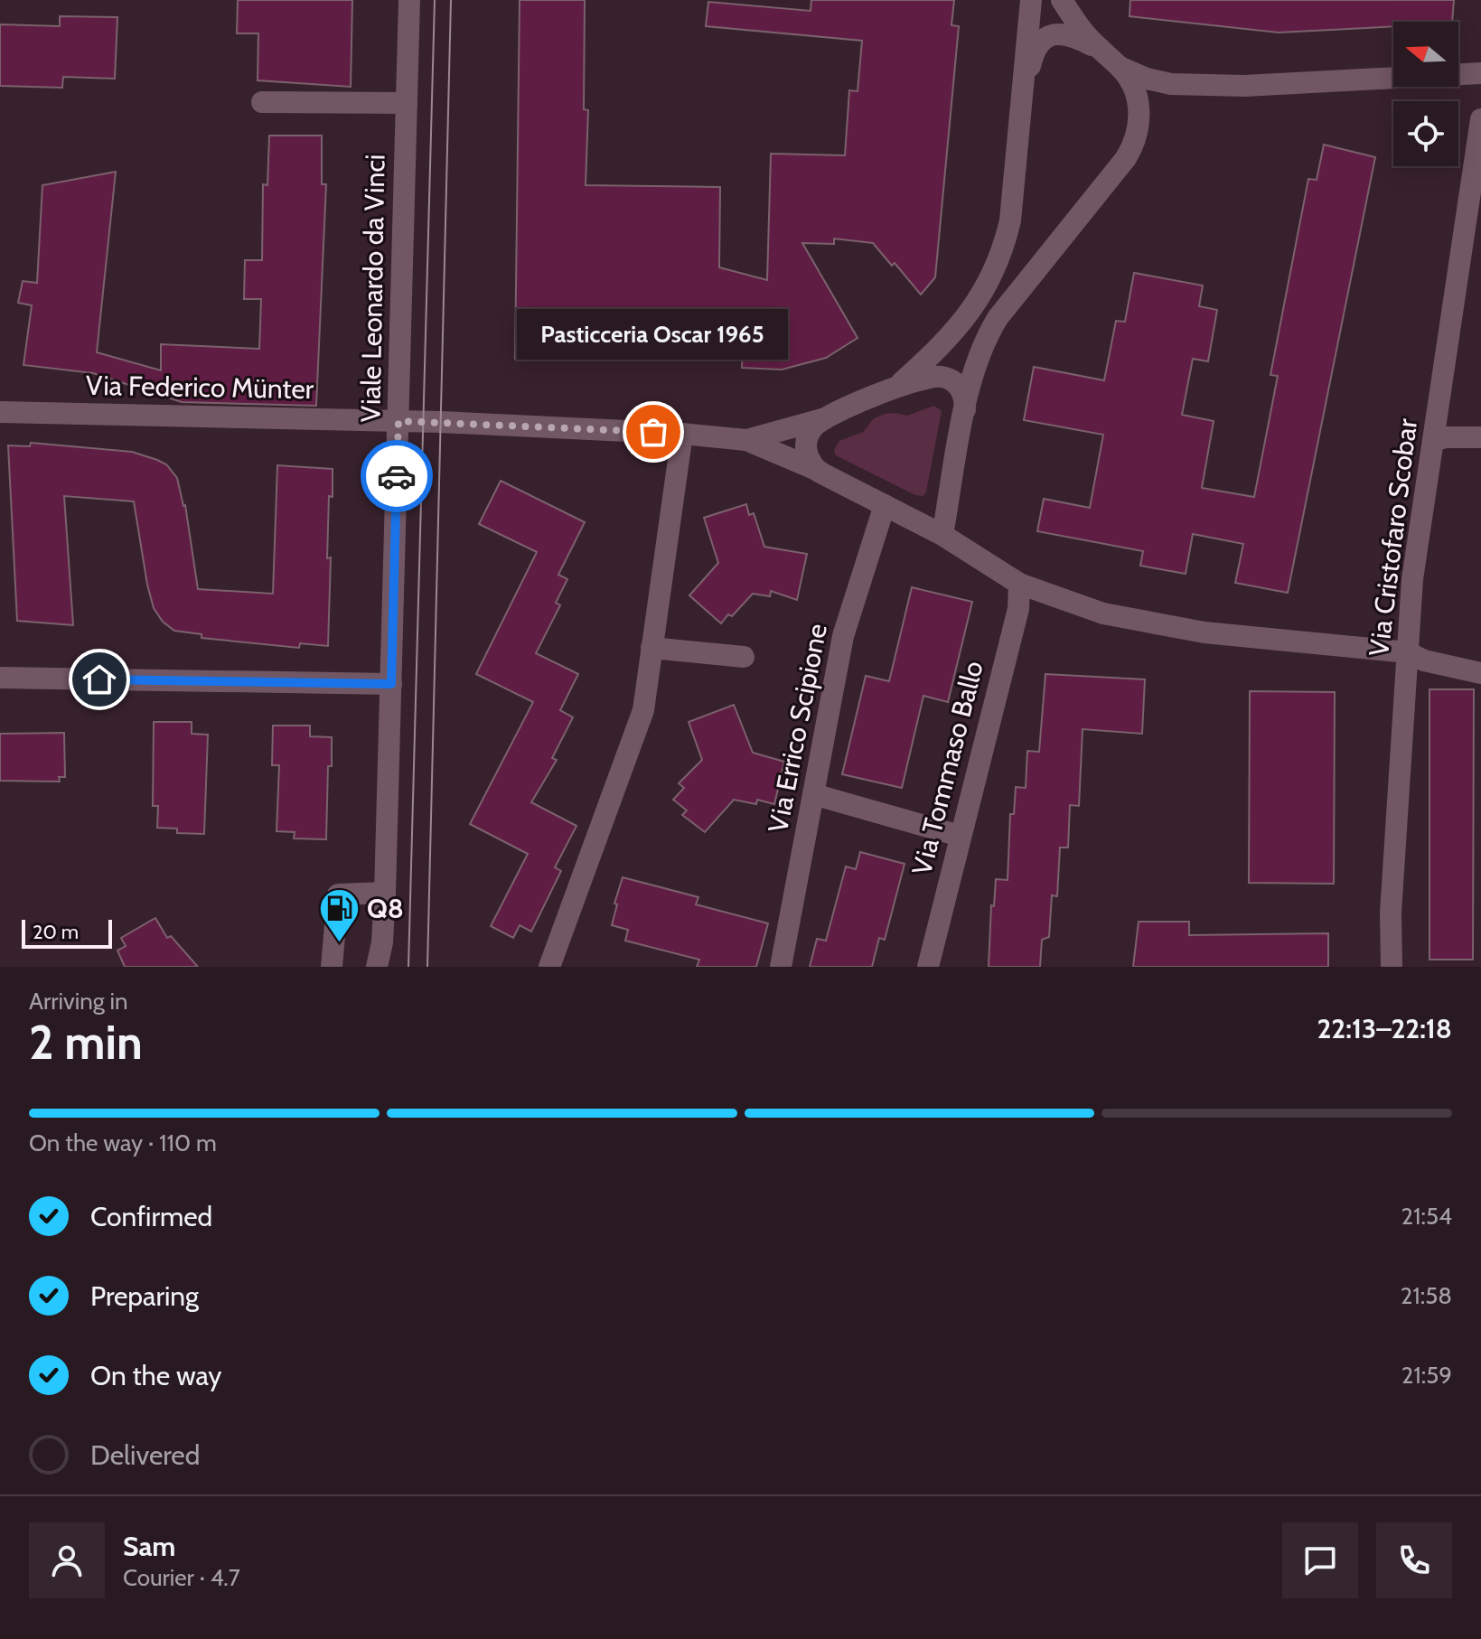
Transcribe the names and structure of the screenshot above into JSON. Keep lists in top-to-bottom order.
{
  "streets": {
    "street": [
      "Viale Leonardo da Vinci",
      "Via Federico Münter",
      "Via Cristofaro Scobar",
      "Via Errico Scipione",
      "Via Tommaso Ballo"
    ]
  },
  "crossings": [
    ["Viale Leonardo da Vinci", "Via Federico Münter"]
  ],
  "places": {
    "other": ["Pasticceria Oscar 1965"],
    "fuel station": ["Q8"]
  },
  "scale_bar": "20 m",
  "north": "left",
  "page": {
    "bubble": "Pasticceria Oscar 1965",
    "scale": "20 m",
    "heading": ["2 min", "Arriving in", "22:13–22:18"],
    "panel": ["Sam", "Courier · 4.7"],
    "bar": "On the way · 110 m",
    "list": [
      ["Confirmed", "21:54"],
      ["Preparing", "21:58"],
      ["On the way", "21:59"],
      "Delivered"
    ]
  }
}
